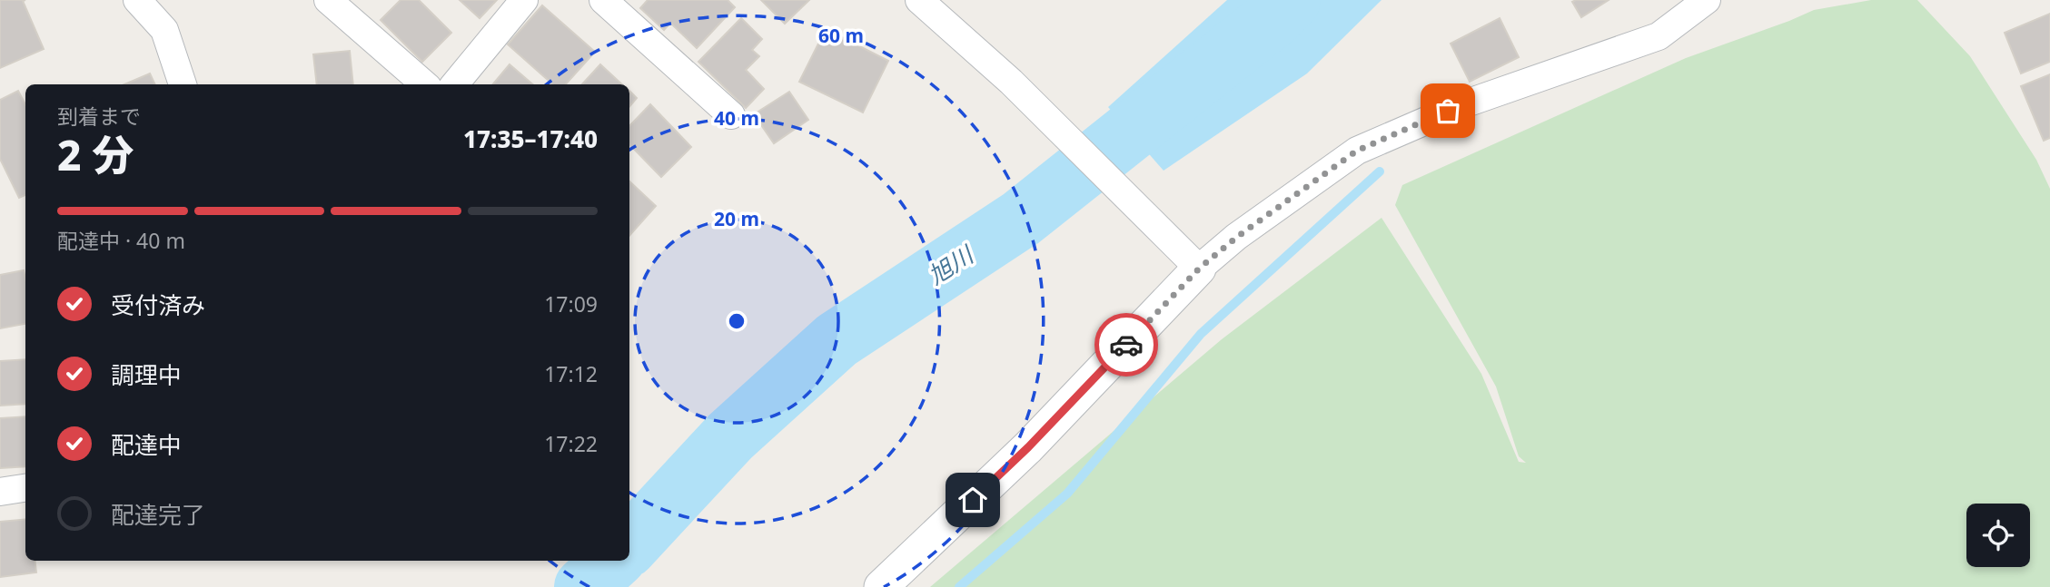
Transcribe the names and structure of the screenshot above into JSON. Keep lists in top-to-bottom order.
{
  "water": ["旭川"],
  "page": {
    "heading": ["2 分", "到着まで", "17:35–17:40"],
    "bar": "配達中 · 40 m",
    "list": [
      ["受付済み", "17:09"],
      ["調理中", "17:12"],
      ["配達中", "17:22"],
      "配達完了"
    ]
  },
  "rings": ["60 m", "40 m", "20 m"]
}
